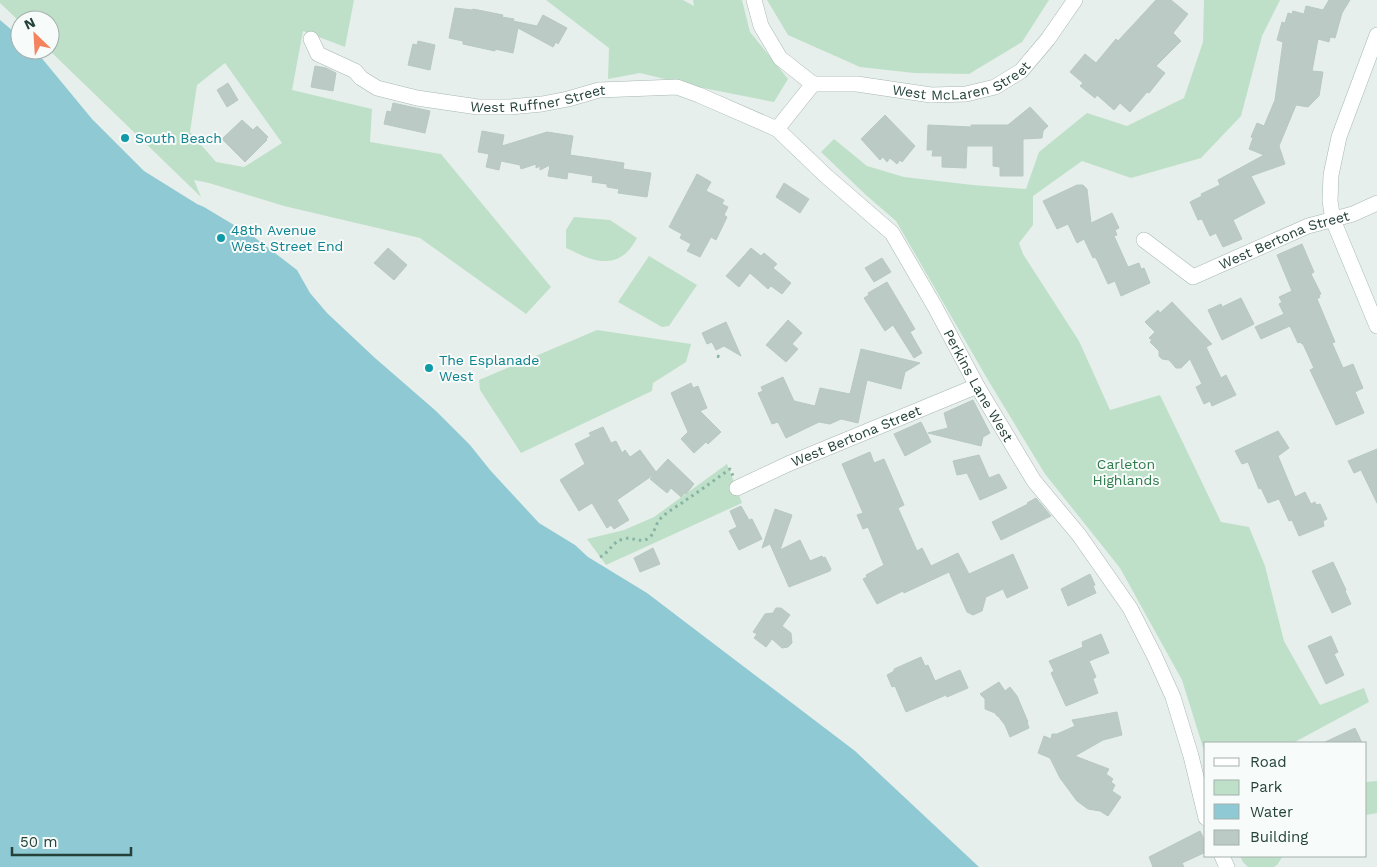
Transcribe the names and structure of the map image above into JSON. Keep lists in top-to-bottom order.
{
  "streets": {
    "street": [
      "West McLaren Street",
      "West Ruffner Street",
      "West Bertona Street",
      "Perkins Lane West"
    ]
  },
  "crossings": [
    ["West Ruffner Street", "Perkins Lane West"],
    ["West Bertona Street", "Perkins Lane West"]
  ],
  "parks": ["Carleton Highlands"],
  "places": ["South Beach", "48th Avenue West Street End", "The Esplanade West"],
  "legend": [
    "Road",
    "Park",
    "Water",
    "Building"
  ],
  "scale_bar": "50 m",
  "north": "top left"
}
